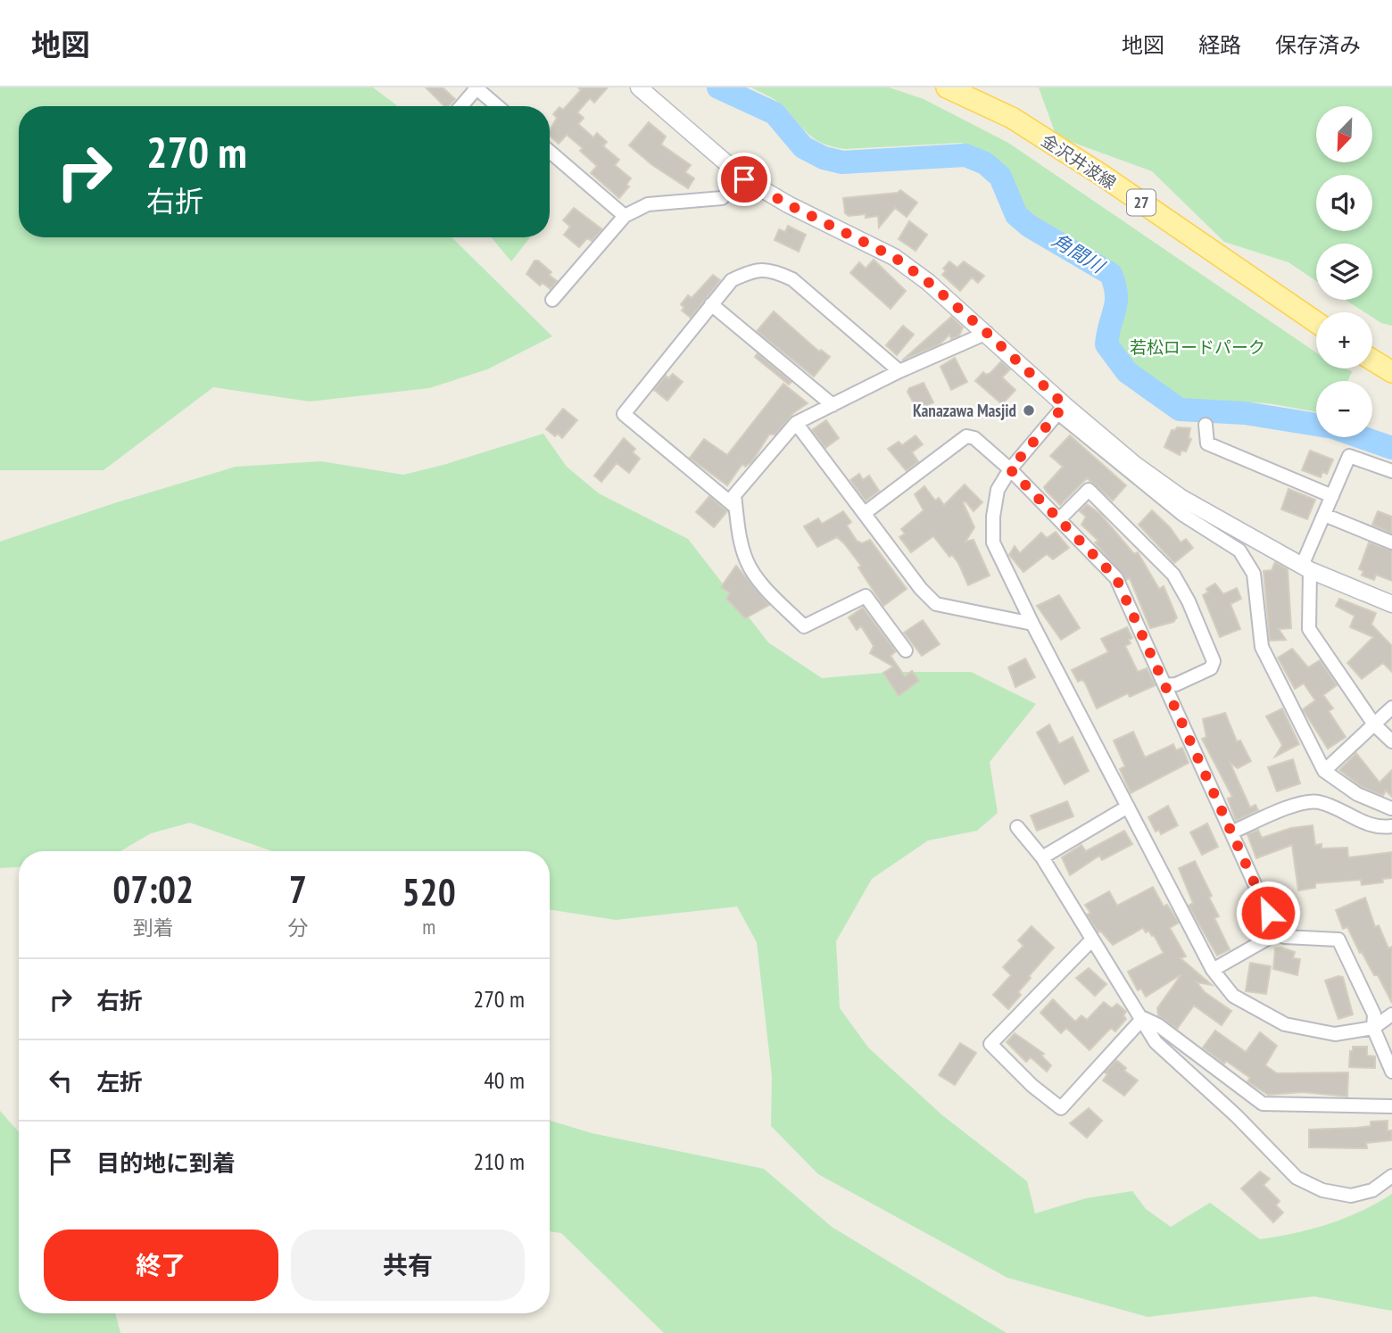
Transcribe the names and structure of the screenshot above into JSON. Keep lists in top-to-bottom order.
{
  "streets": {
    "main road": ["金沢井波線", "27"]
  },
  "water": ["角間川"],
  "parks": ["若松ロードパーク"],
  "places": ["Kanazawa Masjid"],
  "north": "bottom left",
  "page": {
    "header": "地図",
    "nav": ["地図", "経路", "保存済み"],
    "map_buttons": ["+", "−"],
    "turn": ["270 m", "右折"],
    "eta": [
      "07:02",
      "到着",
      "7",
      "分",
      "520",
      "m"
    ],
    "list": [
      {
        "name": "右折",
        "value": "270 m"
      },
      {
        "name": "左折",
        "value": "40 m"
      },
      {
        "name": "目的地に到着",
        "value": "210 m"
      }
    ],
    "buttons": ["終了", "共有"]
  }
}
